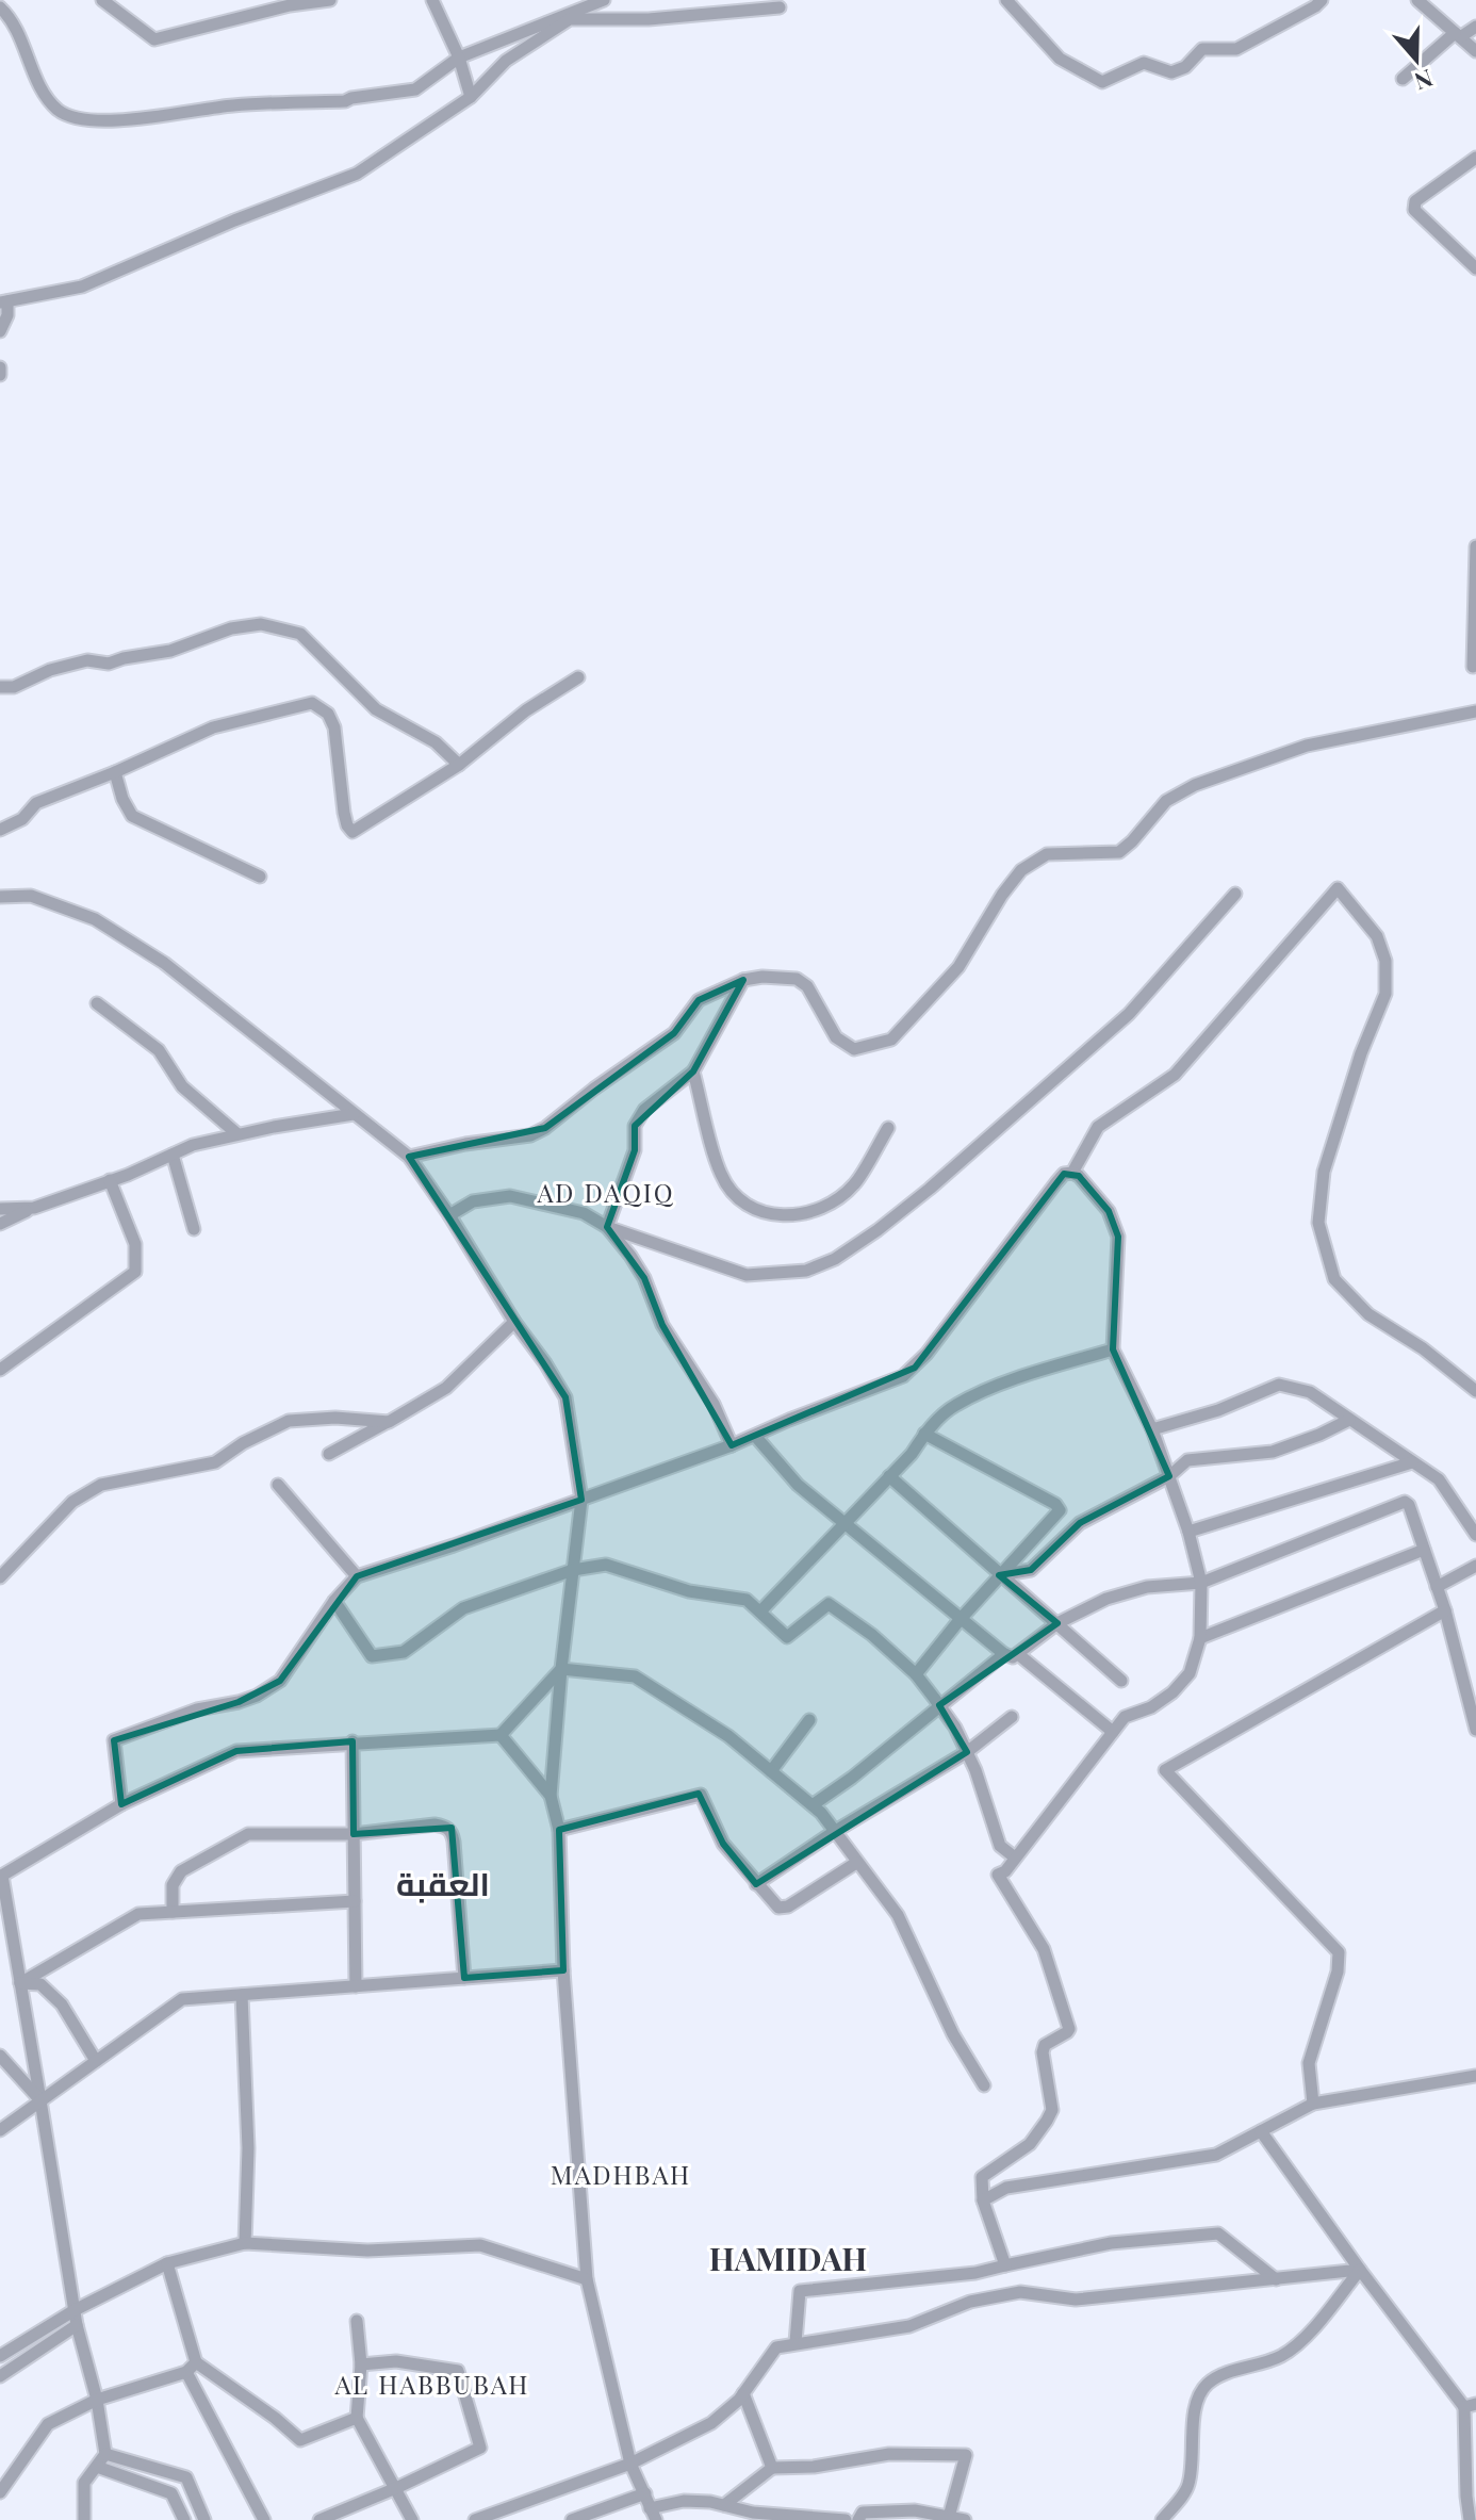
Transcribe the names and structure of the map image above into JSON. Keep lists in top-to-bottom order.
{
  "districts": [
    "AD DAQIQ",
    "العقبة",
    "MADHBAH",
    "HAMIDAH",
    "AL HABBUBAH"
  ],
  "north": "bottom"
}
